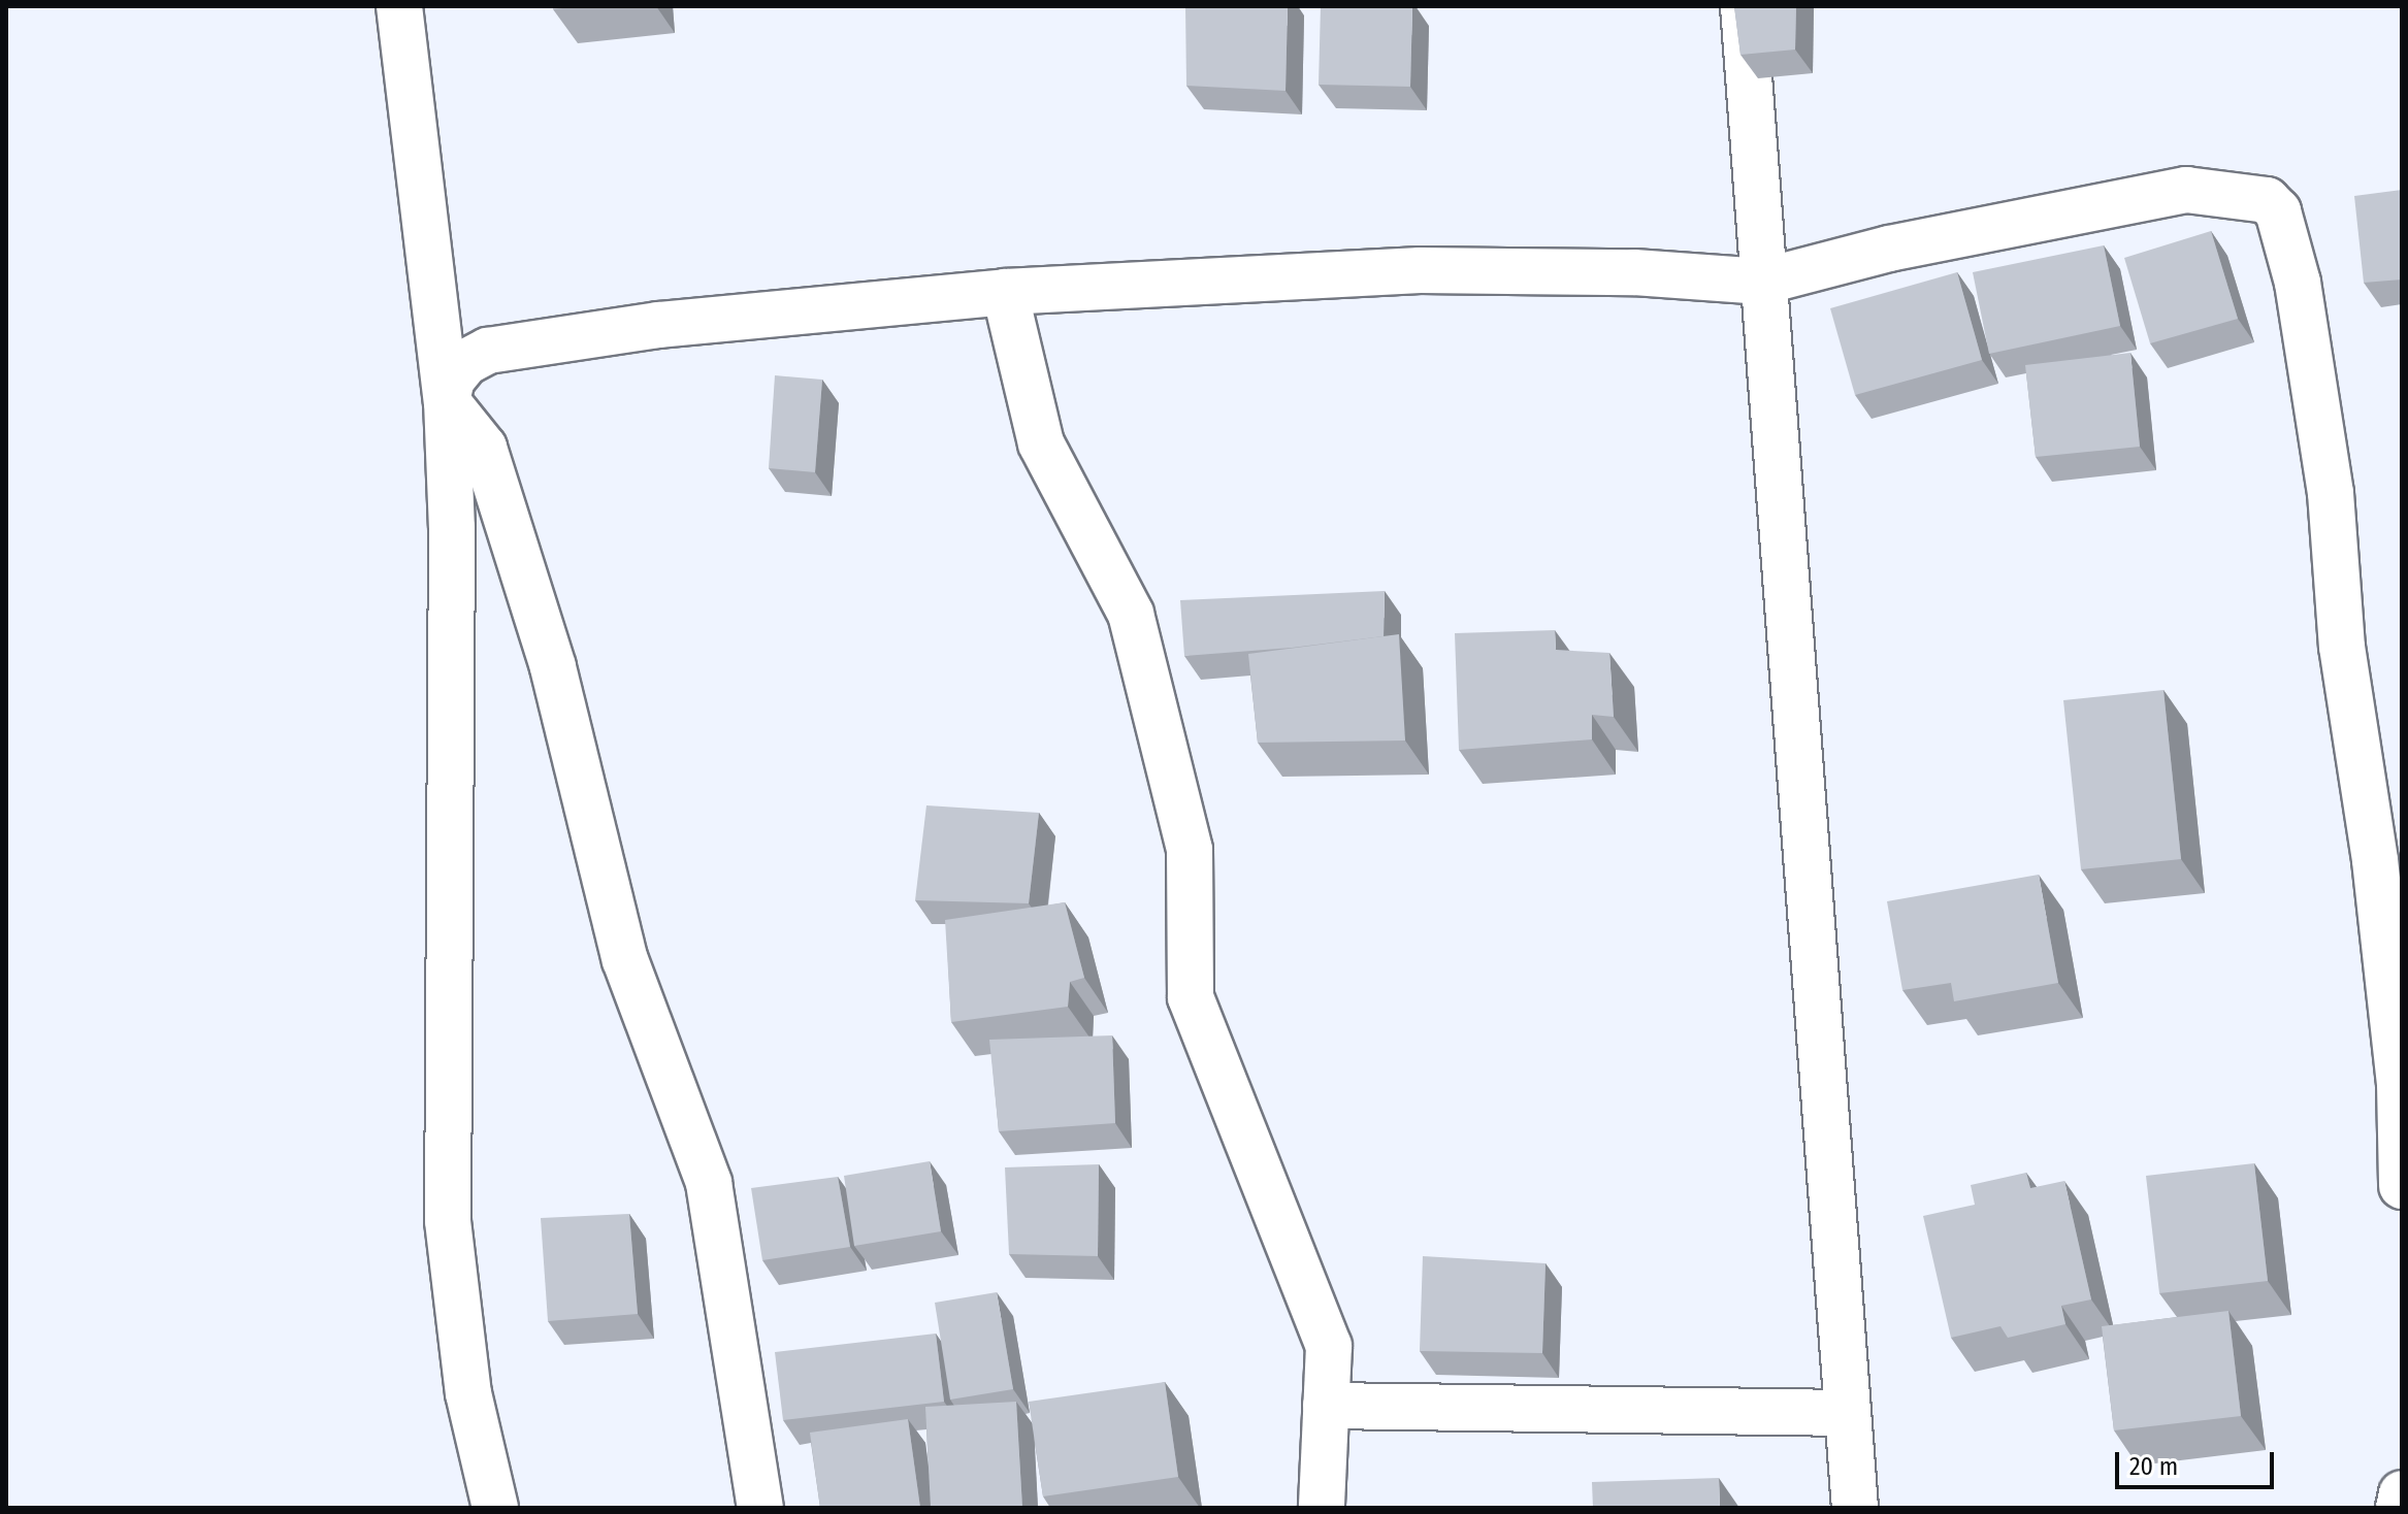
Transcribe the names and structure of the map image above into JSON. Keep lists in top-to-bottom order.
{
  "scale_bar": "20 m"
}
